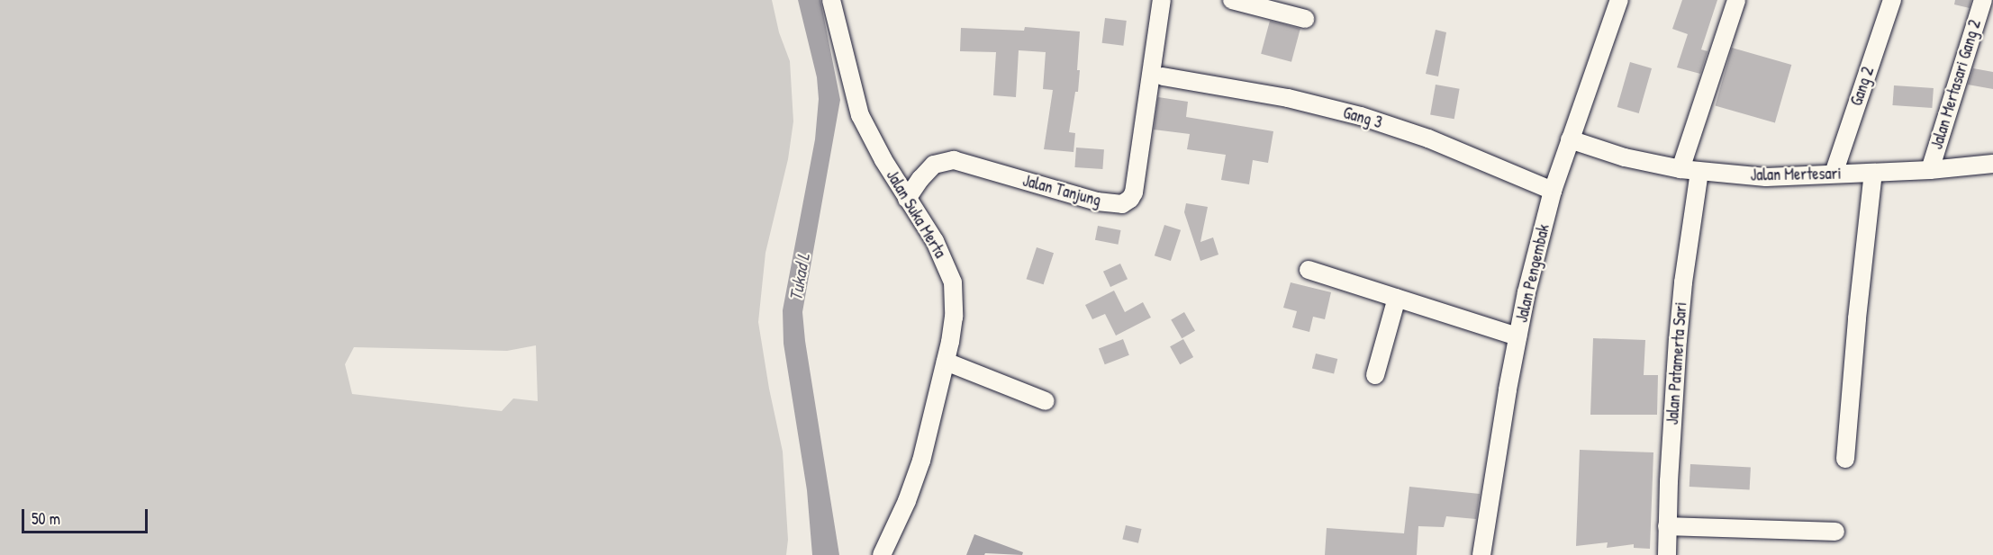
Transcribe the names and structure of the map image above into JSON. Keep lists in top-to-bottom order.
{
  "streets": {
    "street": [
      "Jalan Mertasari Gang 2",
      "Gang 2",
      "Gang 3",
      "Jalan Mertesari",
      "Jalan Tanjung",
      "Jalan Suka Merta",
      "Jalan Pengembak",
      "Jalan Patamerta Sari"
    ]
  },
  "crossings": [
    ["Jalan Mertasari Gang 2", "Jalan Mertesari"],
    ["Gang 2", "Jalan Mertesari"],
    ["Gang 3", "Jalan Pengembak"],
    ["Jalan Mertesari", "Jalan Pengembak"],
    ["Jalan Mertesari", "Jalan Patamerta Sari"],
    ["Jalan Tanjung", "Jalan Suka Merta"]
  ],
  "water": ["Tukad L"],
  "scale_bar": "50 m"
}
